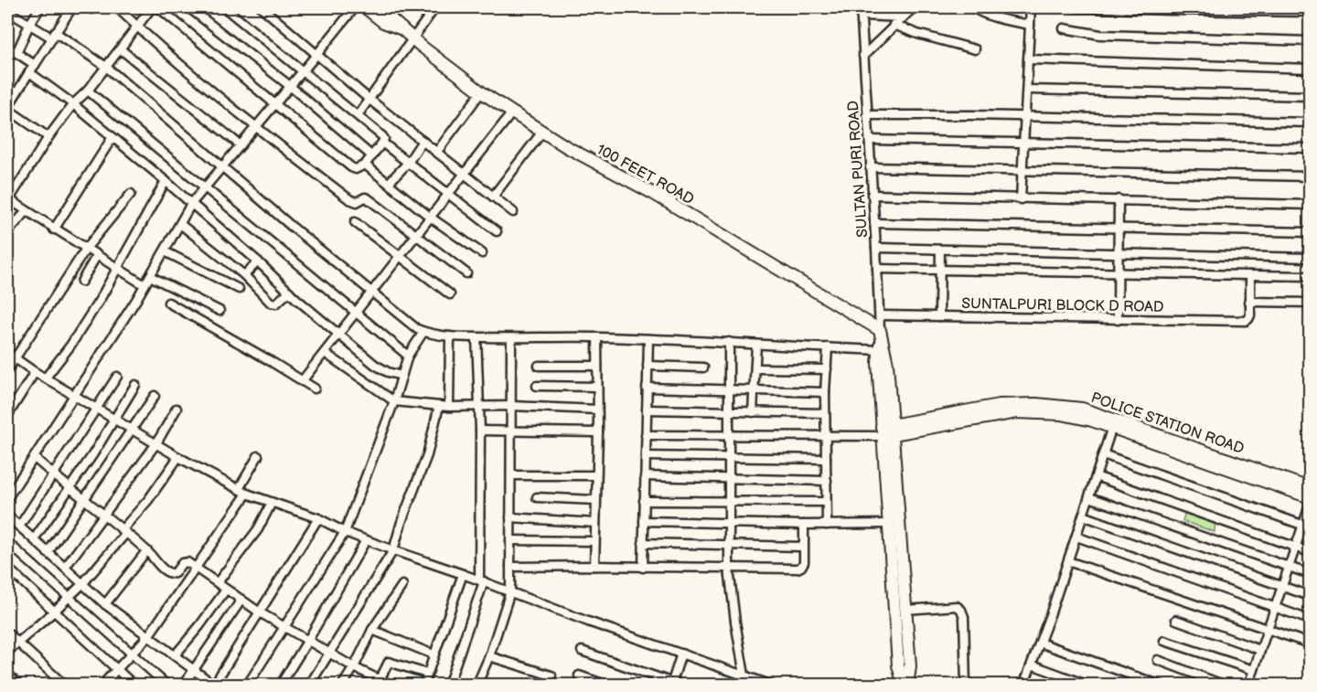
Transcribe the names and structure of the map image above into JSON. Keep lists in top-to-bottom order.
{
  "streets": {
    "street": [
      "SULTAN PURI ROAD",
      "100 FEET ROAD",
      "SUNTALPURI BLOCK D ROAD",
      "POLICE STATION ROAD"
    ]
  },
  "crossings": [
    ["SULTAN PURI ROAD", "100 FEET ROAD"],
    ["SULTAN PURI ROAD", "SUNTALPURI BLOCK D ROAD"]
  ]
}
